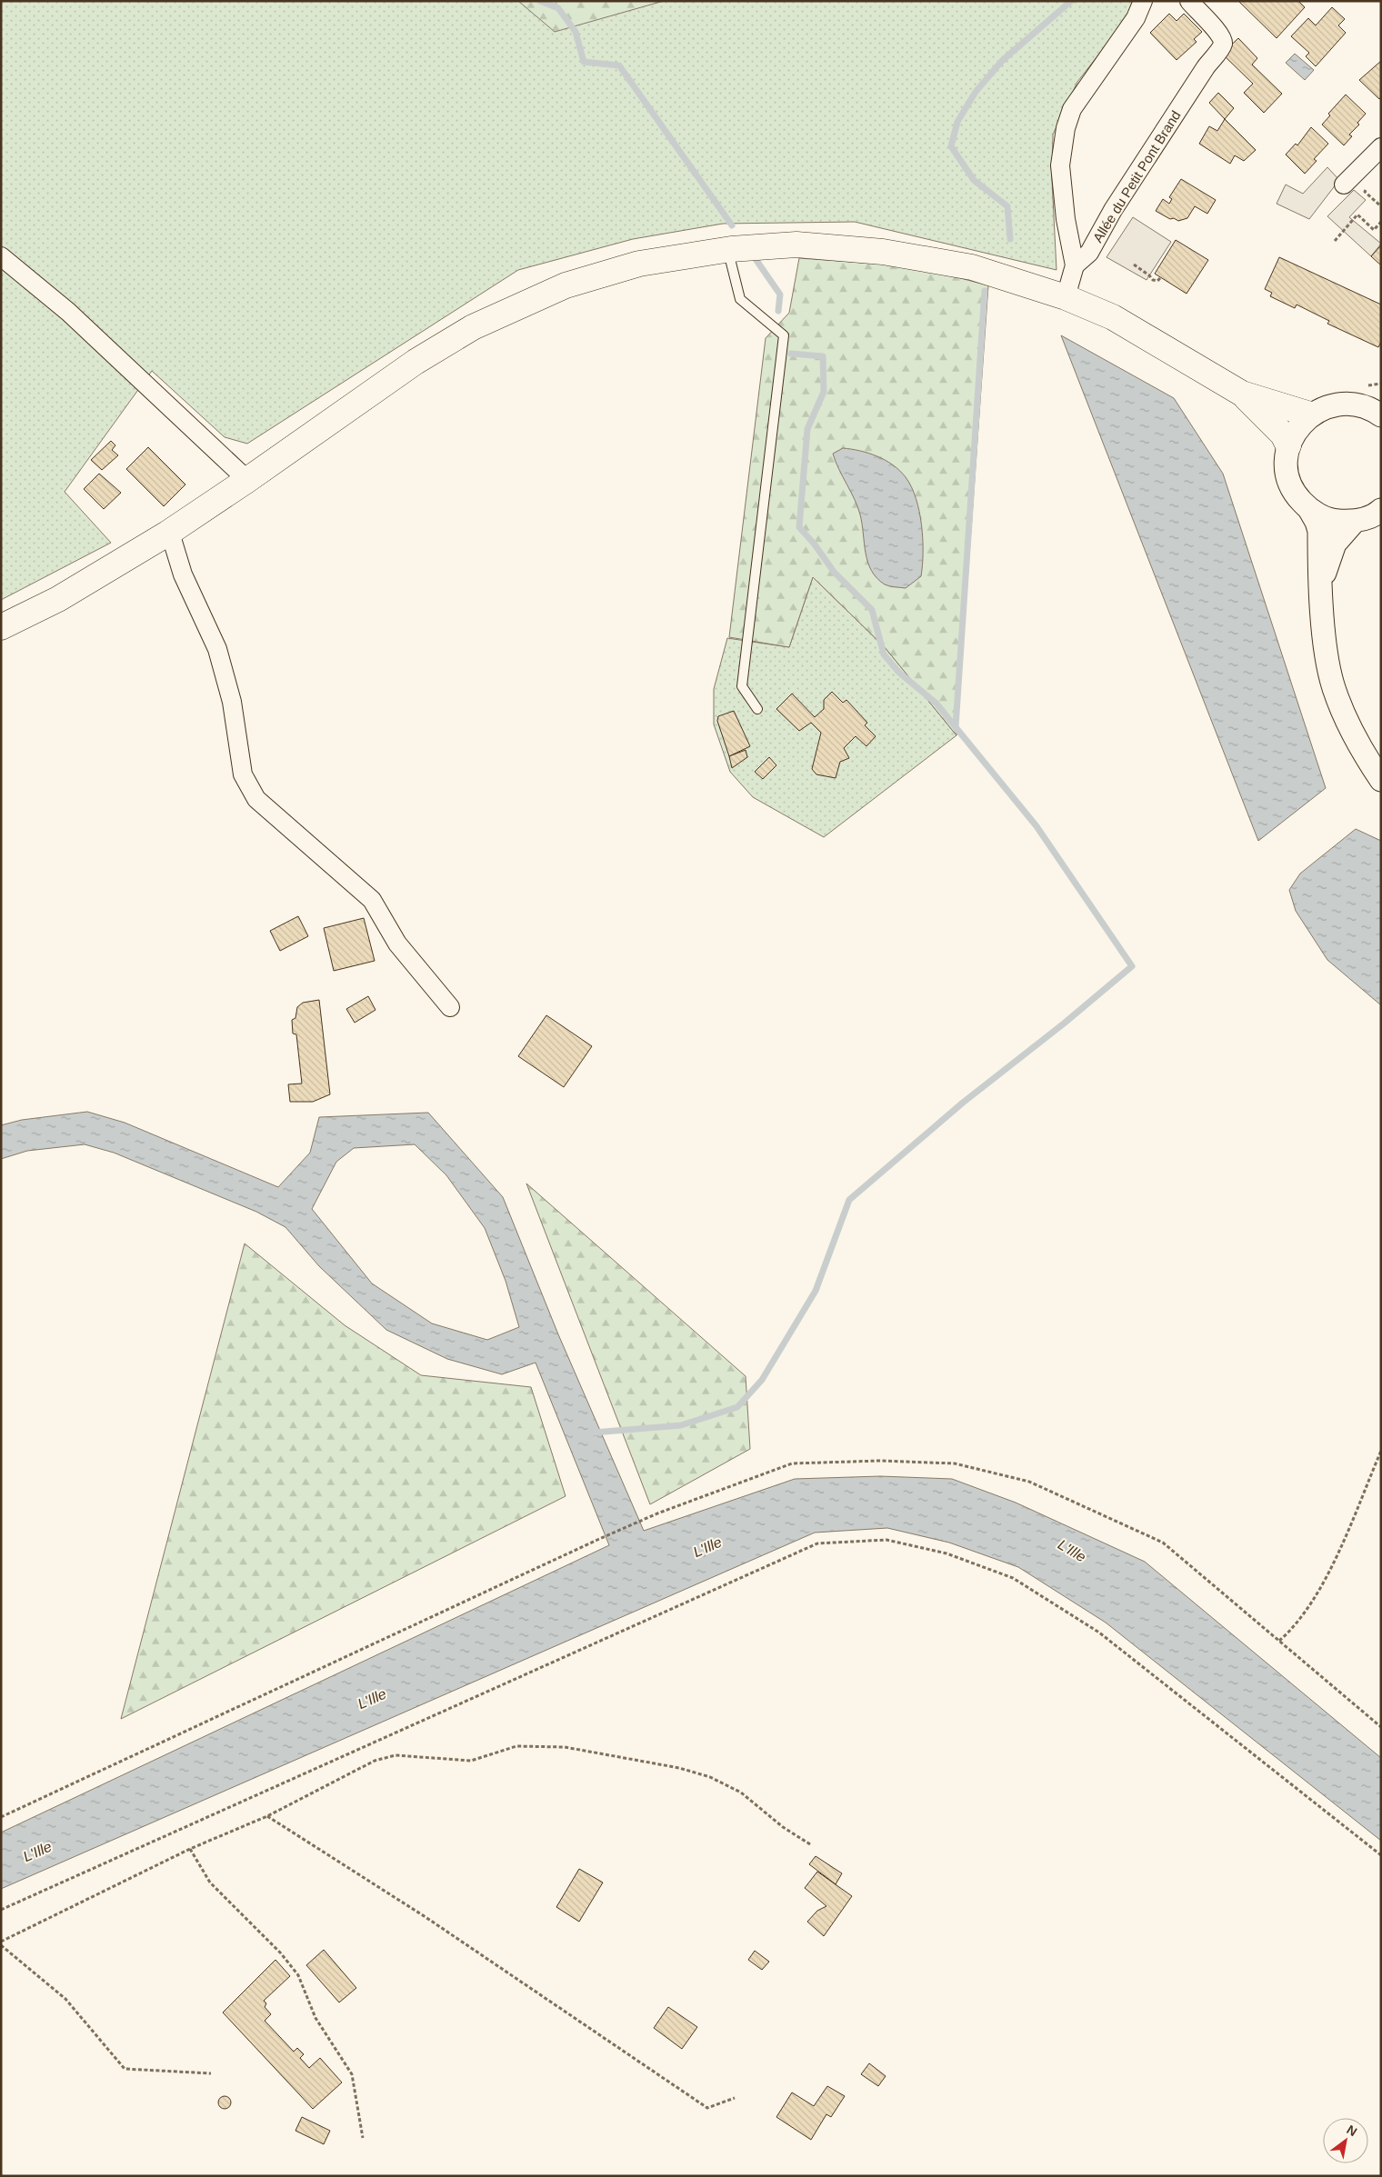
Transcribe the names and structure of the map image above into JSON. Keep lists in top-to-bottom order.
{
  "streets": {
    "street": ["Allée du Petit Pont Brand"]
  },
  "water": ["L'Ille"],
  "north": "top right"
}
